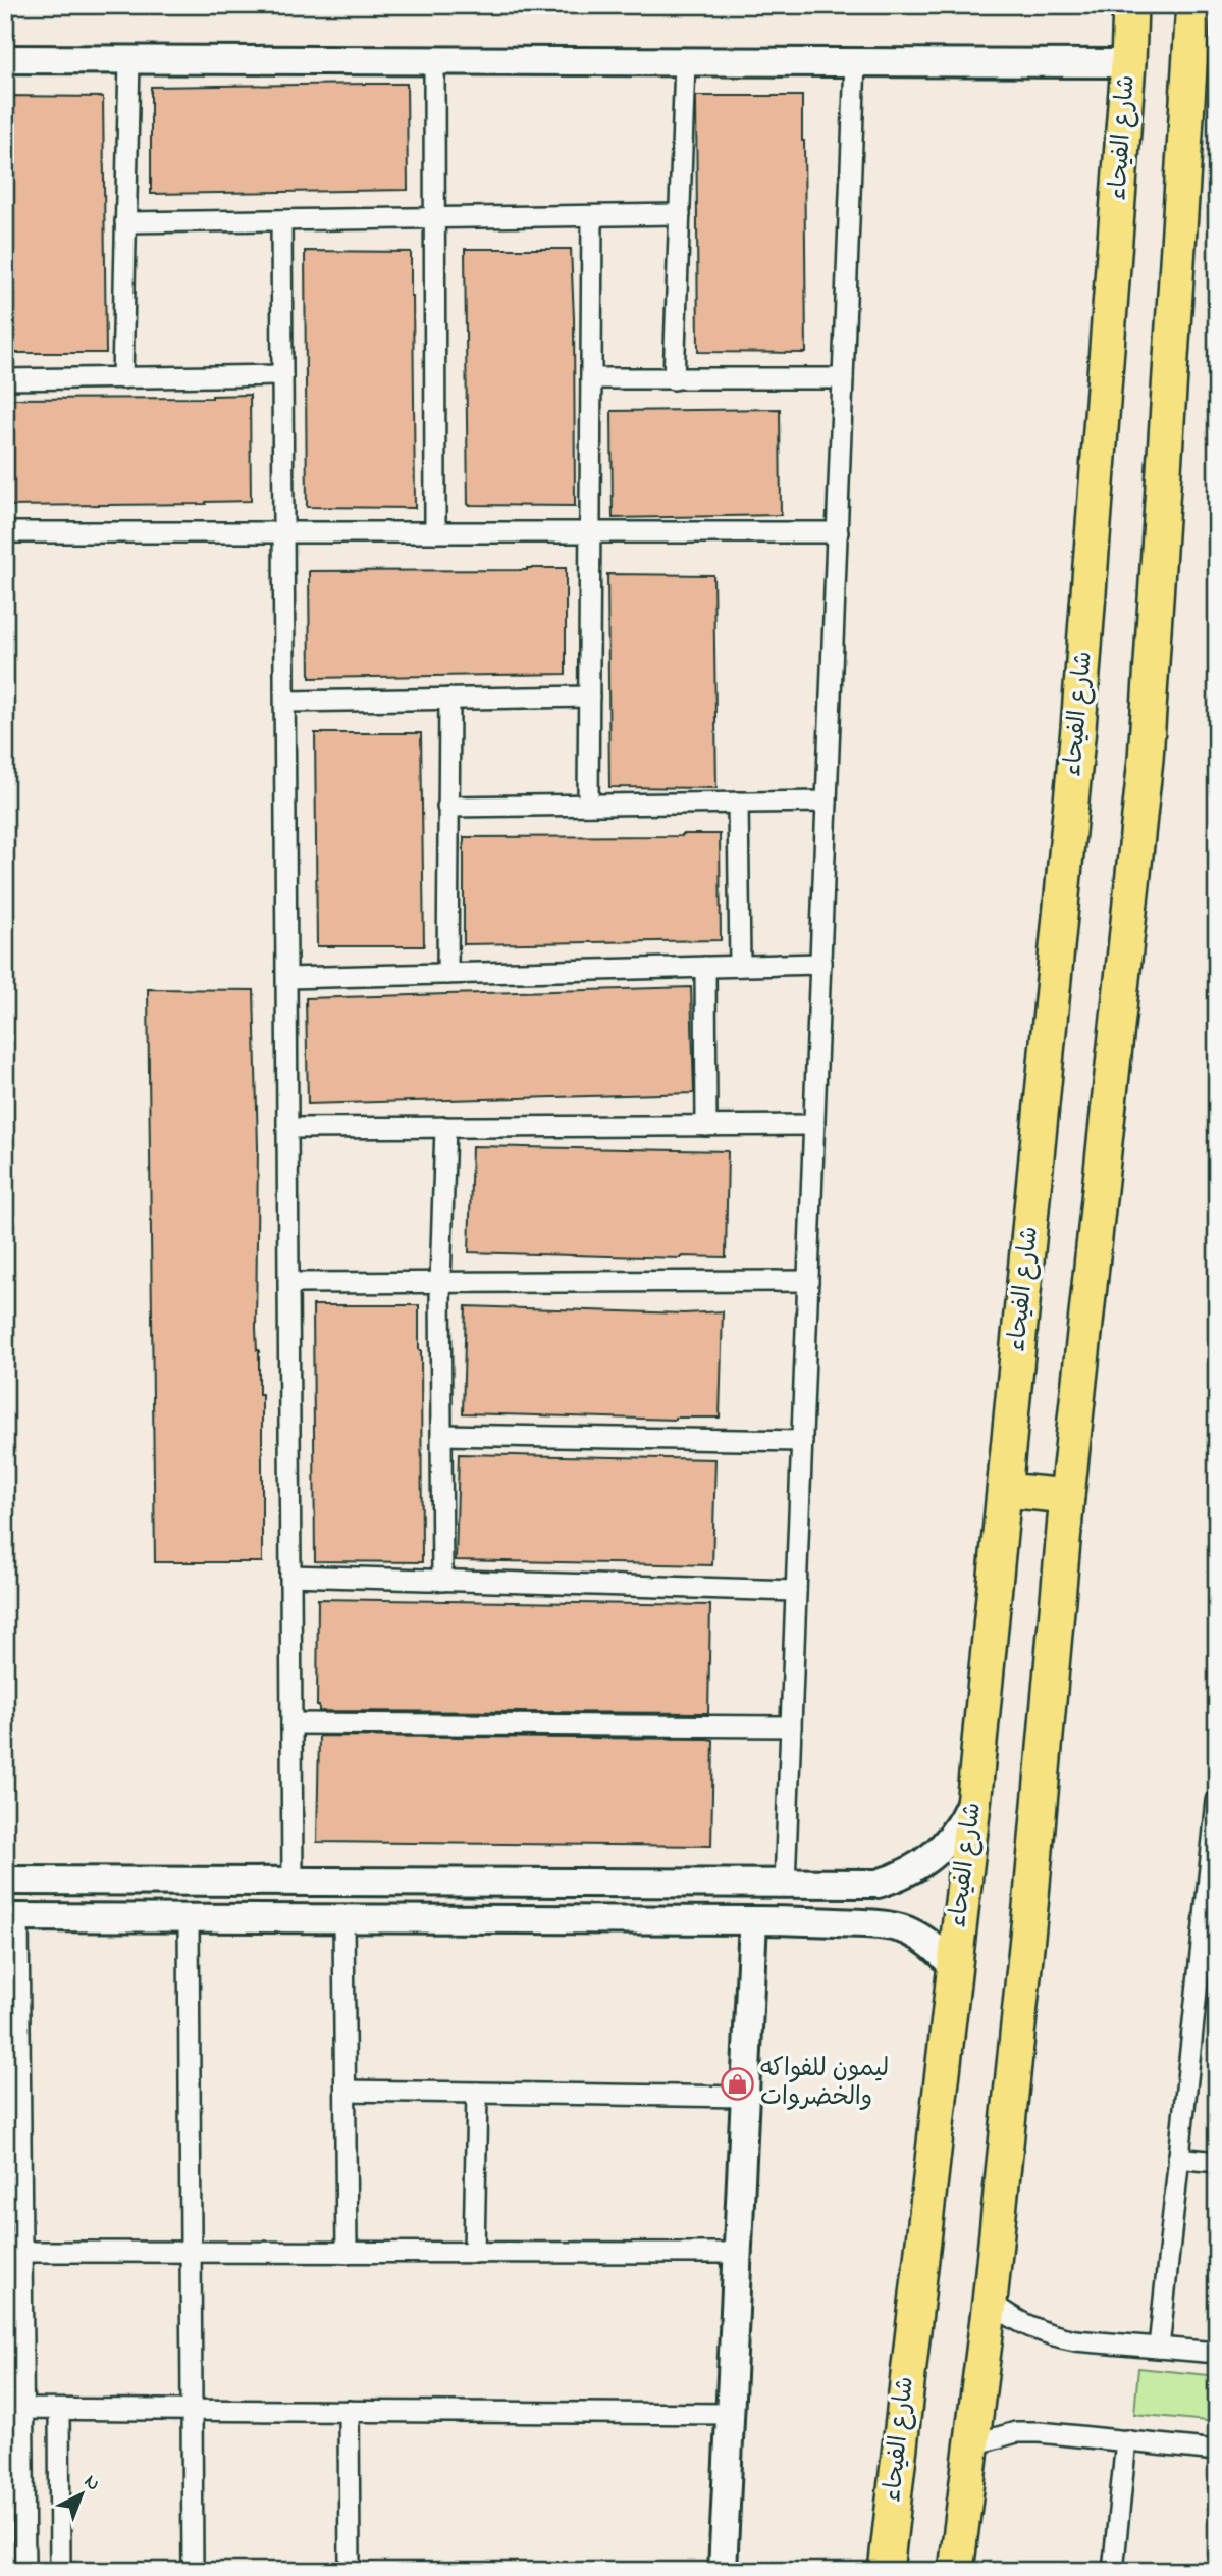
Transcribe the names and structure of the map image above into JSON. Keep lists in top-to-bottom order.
{
  "streets": {
    "highway": ["شارع الفيحاء"]
  },
  "places": {
    "shop": ["ليمون للفواكه والخضروات"]
  },
  "north": "top right"
}
